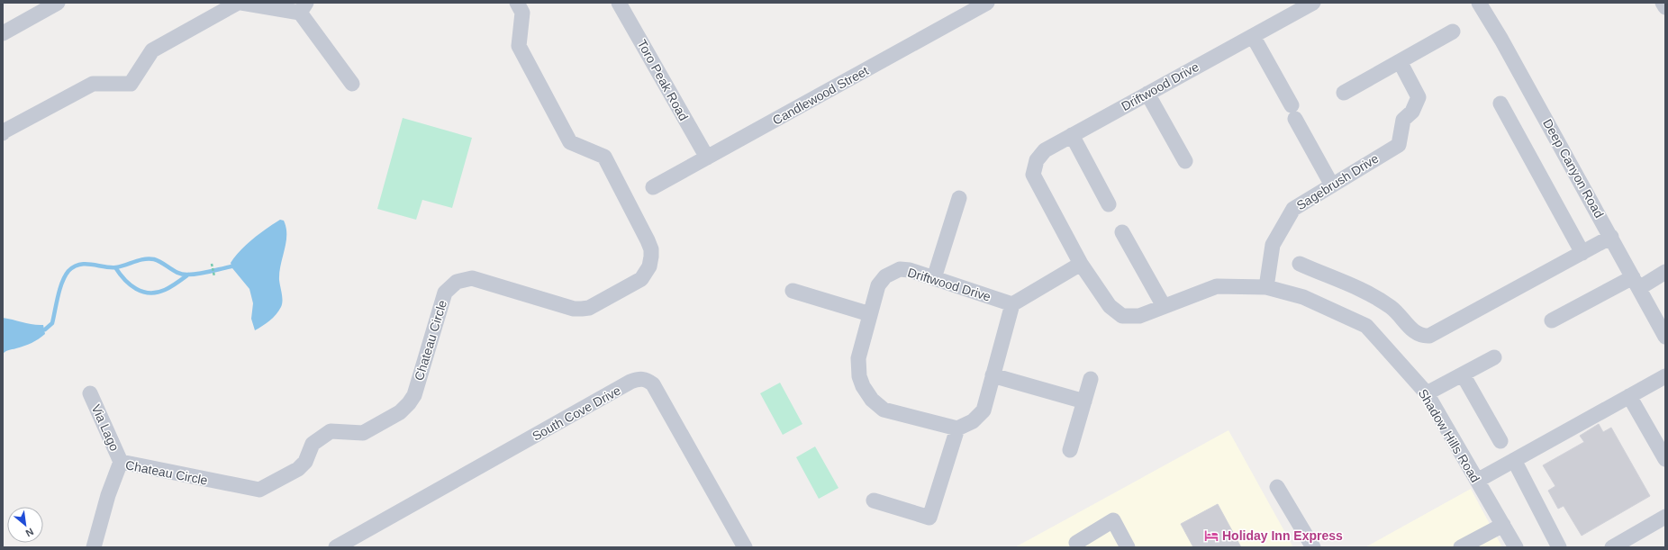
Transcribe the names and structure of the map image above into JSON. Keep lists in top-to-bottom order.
{
  "streets": {
    "street": [
      "Toro Peak Road",
      "Driftwood Drive",
      "Candlewood Street",
      "Deep Canyon Road",
      "Sagebrush Drive",
      "Chateau Circle",
      "South Cove Drive",
      "Via Lago",
      "Shadow Hills Road"
    ]
  },
  "crossings": [
    ["Toro Peak Road", "Candlewood Street"],
    ["Driftwood Drive", "Shadow Hills Road"],
    ["Sagebrush Drive", "Shadow Hills Road"],
    ["Chateau Circle", "Via Lago"]
  ],
  "places": {
    "hotel": ["Holiday Inn Express"]
  },
  "north": "bottom right"
}
